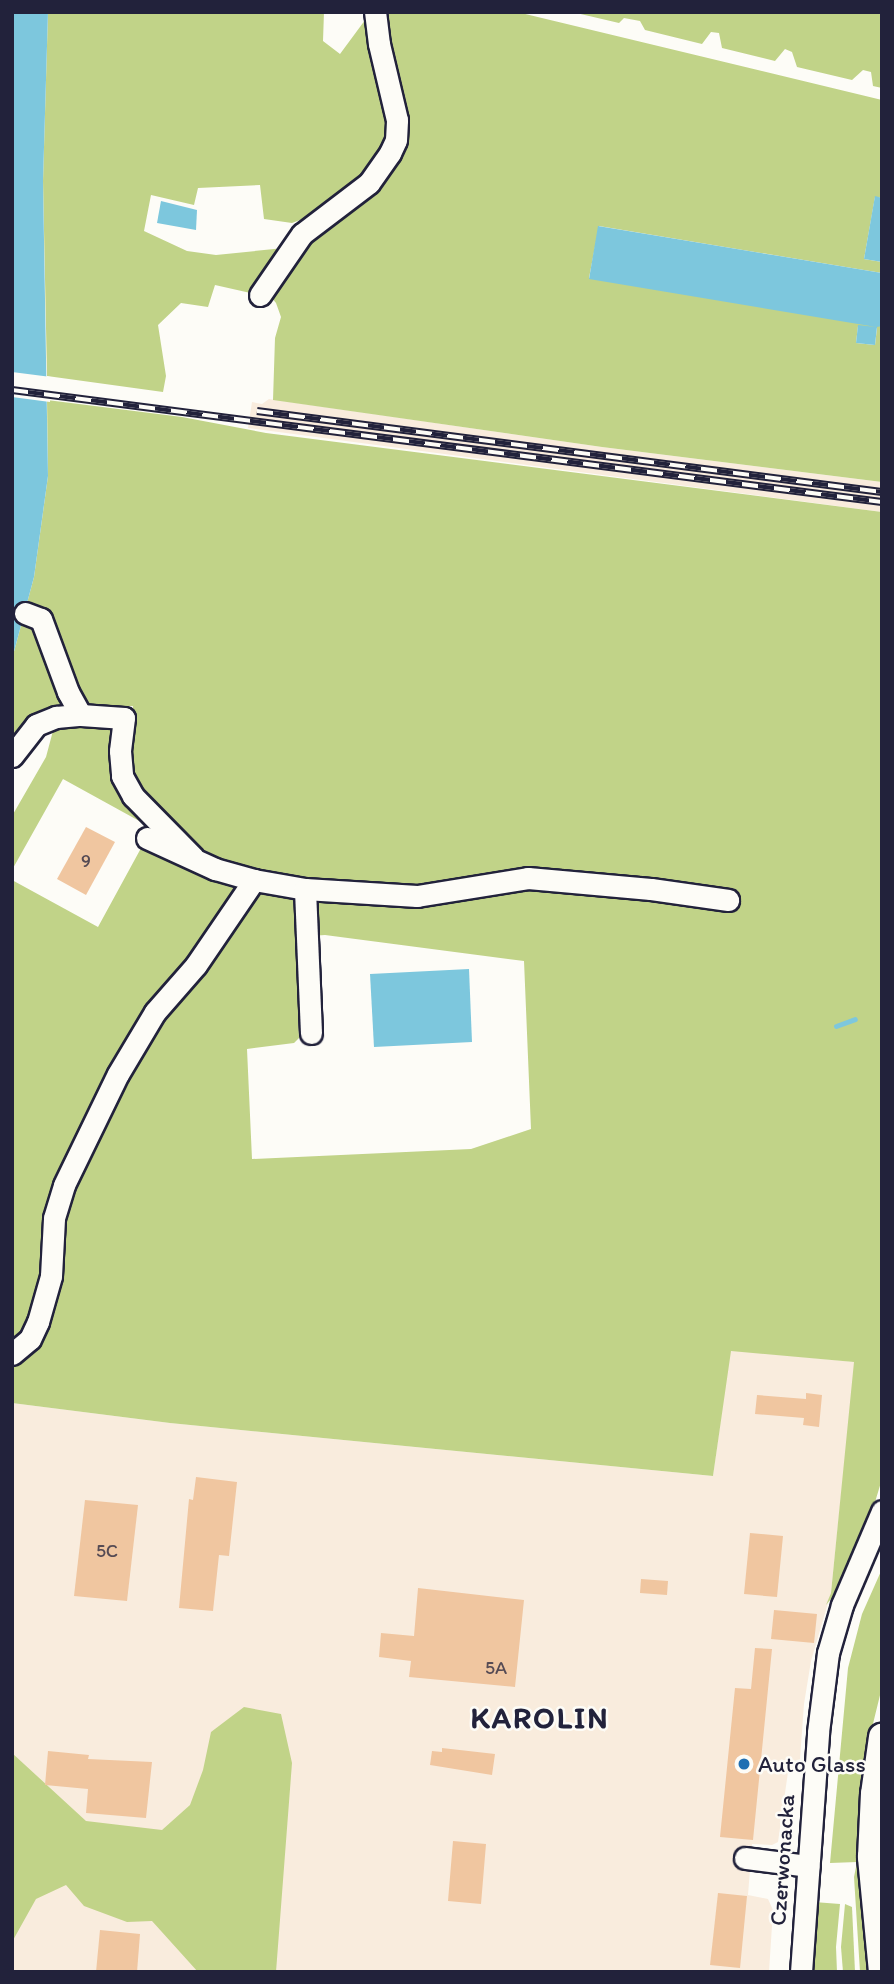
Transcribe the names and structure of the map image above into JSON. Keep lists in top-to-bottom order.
{
  "streets": {
    "street": ["Czerwonacka"]
  },
  "districts": ["KAROLIN"],
  "places": ["Auto Glass"],
  "house_numbers": ["9", "5C", "5A"]
}
